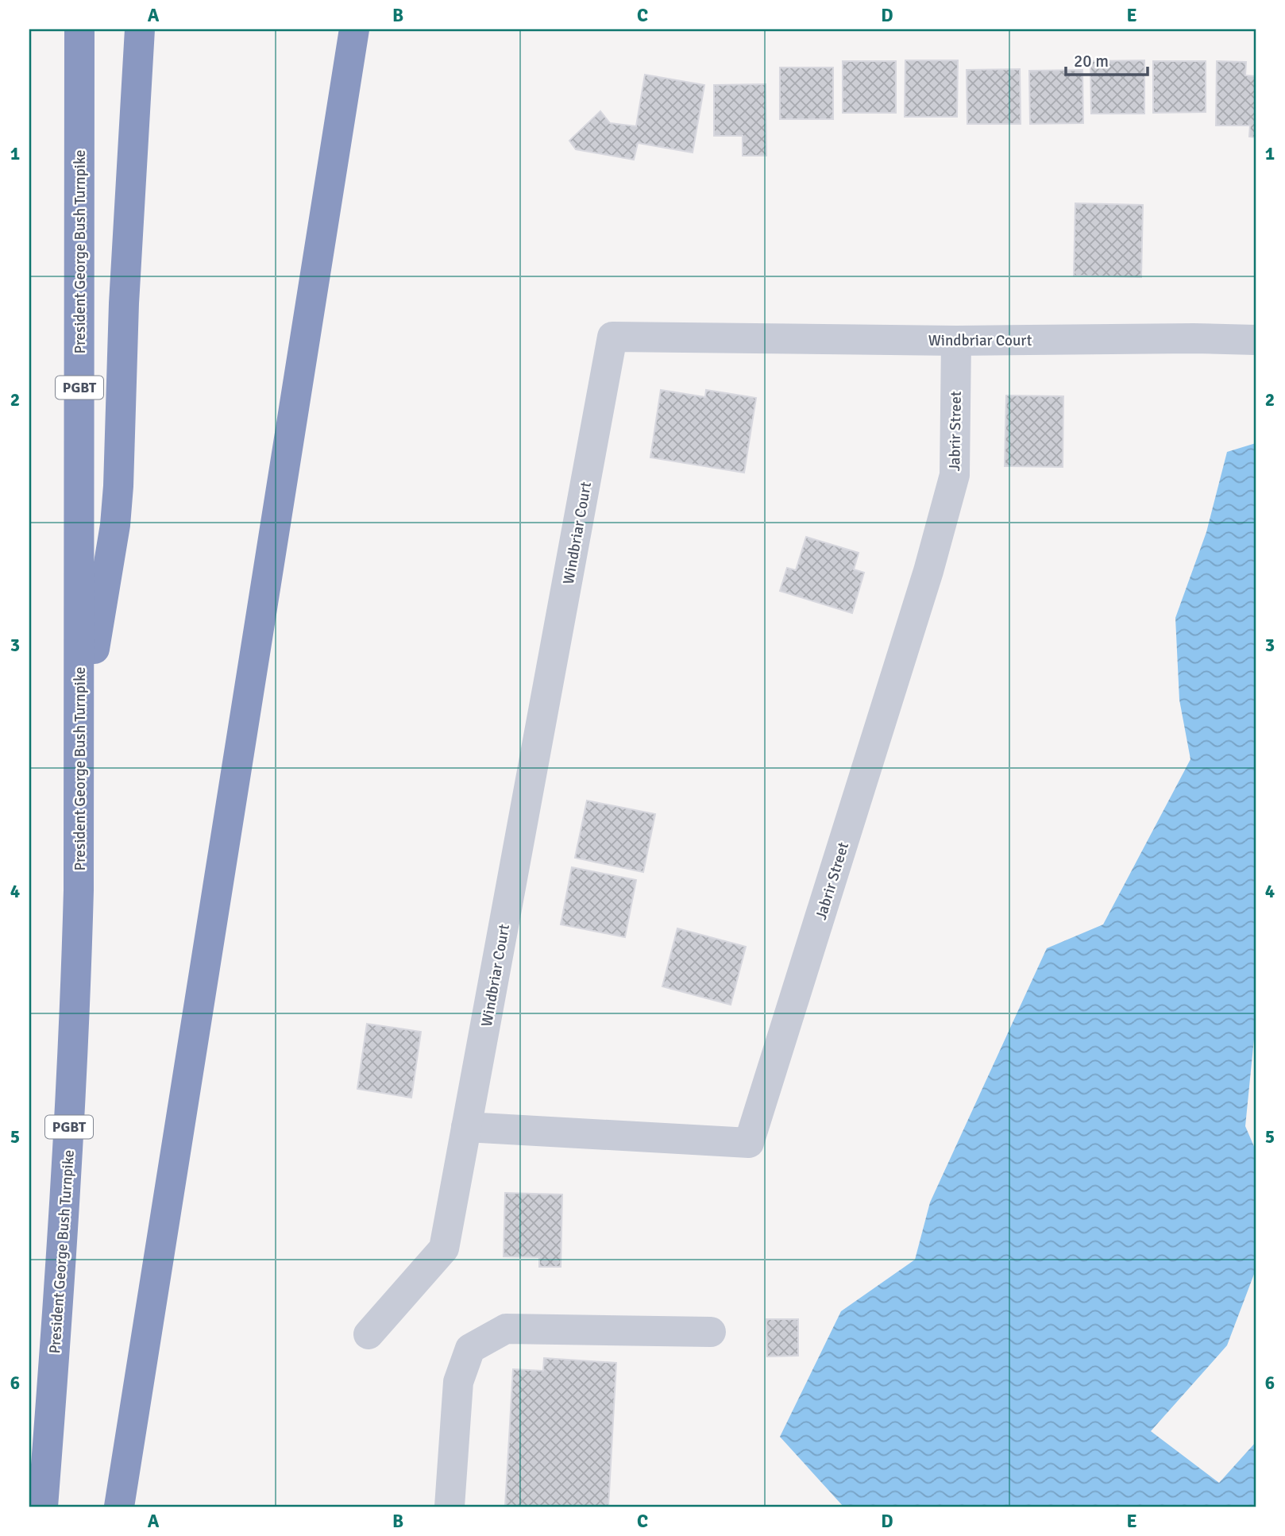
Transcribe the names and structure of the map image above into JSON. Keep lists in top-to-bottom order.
{
  "streets": {
    "highway": ["President George Bush Turnpike", "PGBT"],
    "street": ["Windbriar Court", "Jabrir Street"]
  },
  "crossings": [
    ["Windbriar Court", "Jabrir Street"]
  ],
  "scale_bar": "20 m",
  "grid": {
    "columns": [
      "A",
      "B",
      "C",
      "D",
      "E"
    ],
    "rows": [
      "1",
      "2",
      "3",
      "4",
      "5",
      "6"
    ]
  }
}
